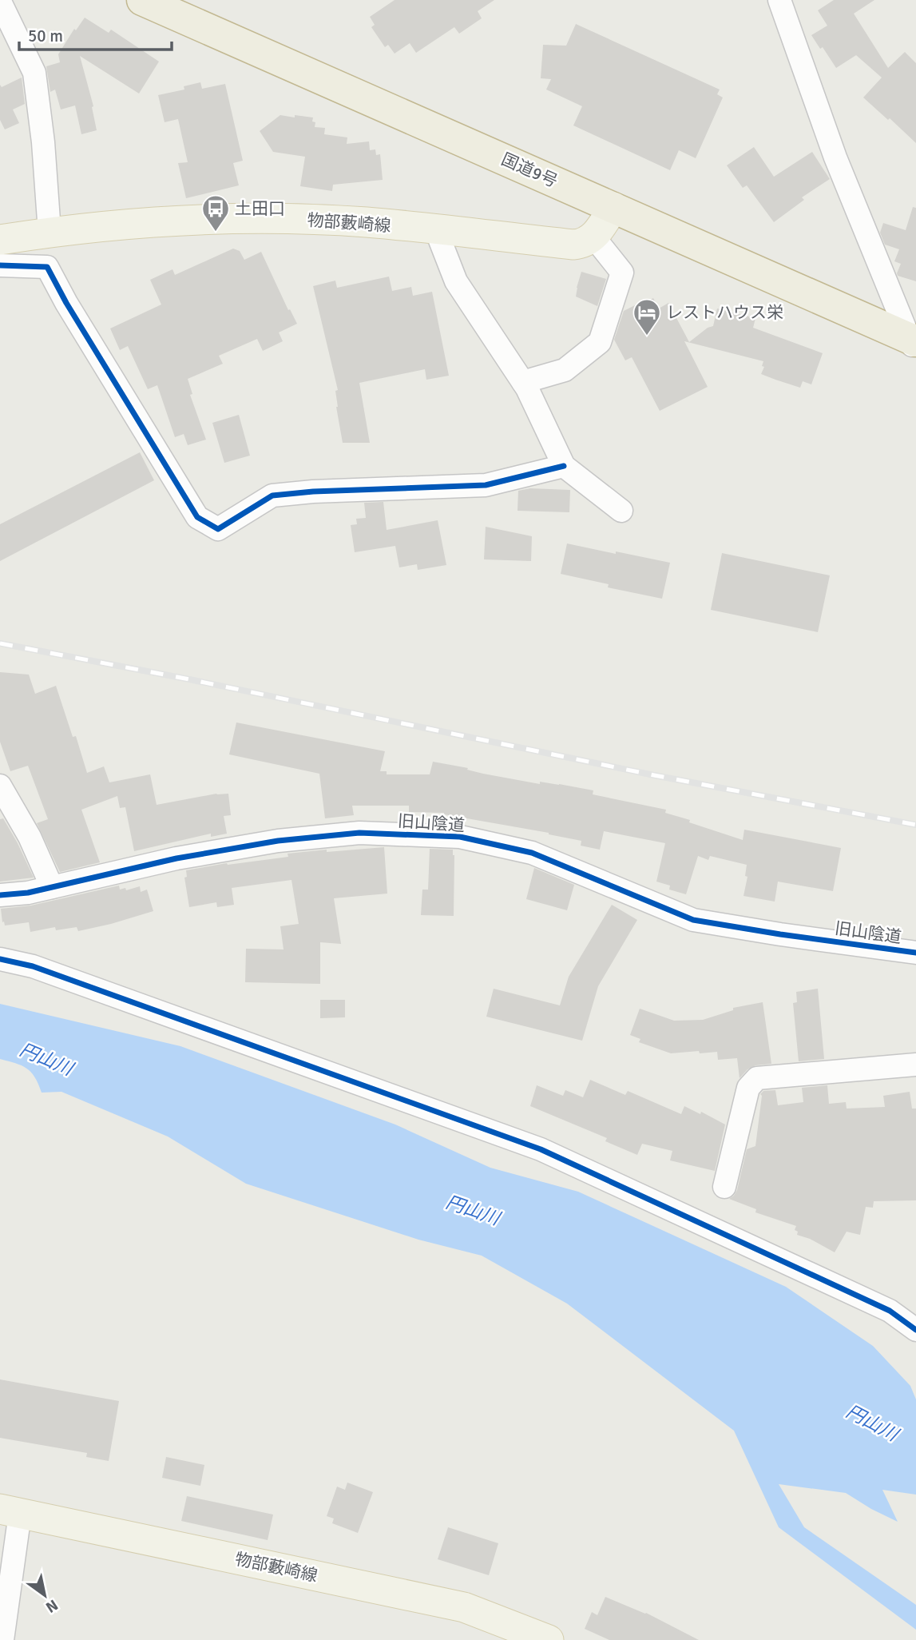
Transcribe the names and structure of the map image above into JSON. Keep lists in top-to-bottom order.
{
  "streets": {
    "highway": ["国道9号"],
    "main road": ["物部藪崎線"],
    "street": ["旧山陰道"]
  },
  "water": ["円山川"],
  "places": {
    "bus stop": ["土田口"],
    "hotel": ["レストハウス栄"]
  },
  "scale_bar": "50 m",
  "north": "bottom right"
}
